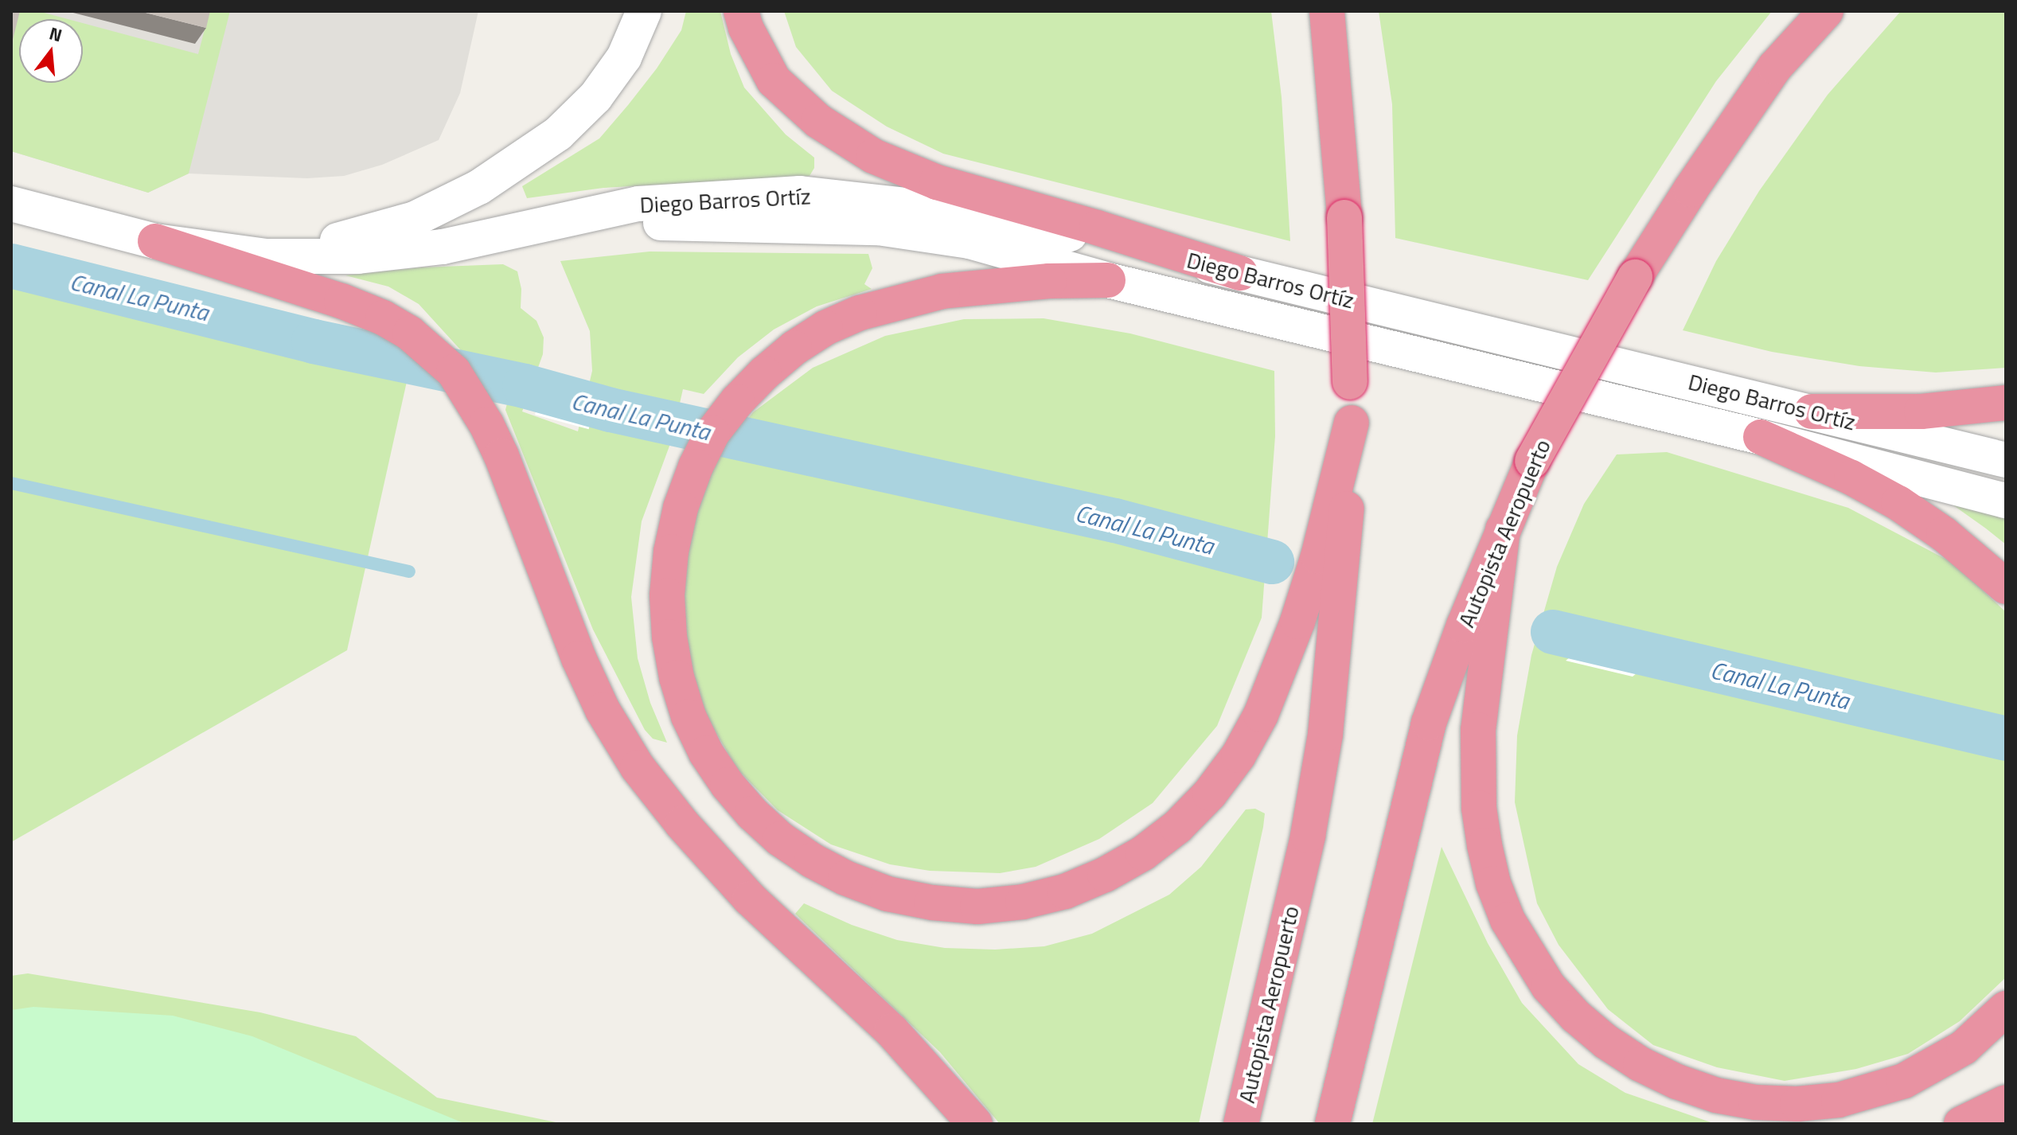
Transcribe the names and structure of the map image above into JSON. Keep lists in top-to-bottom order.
{
  "streets": {
    "highway": ["Autopista Aeropuerto"],
    "street": ["Diego Barros Ortíz"]
  },
  "water": ["Canal La Punta"],
  "north": "top"
}
